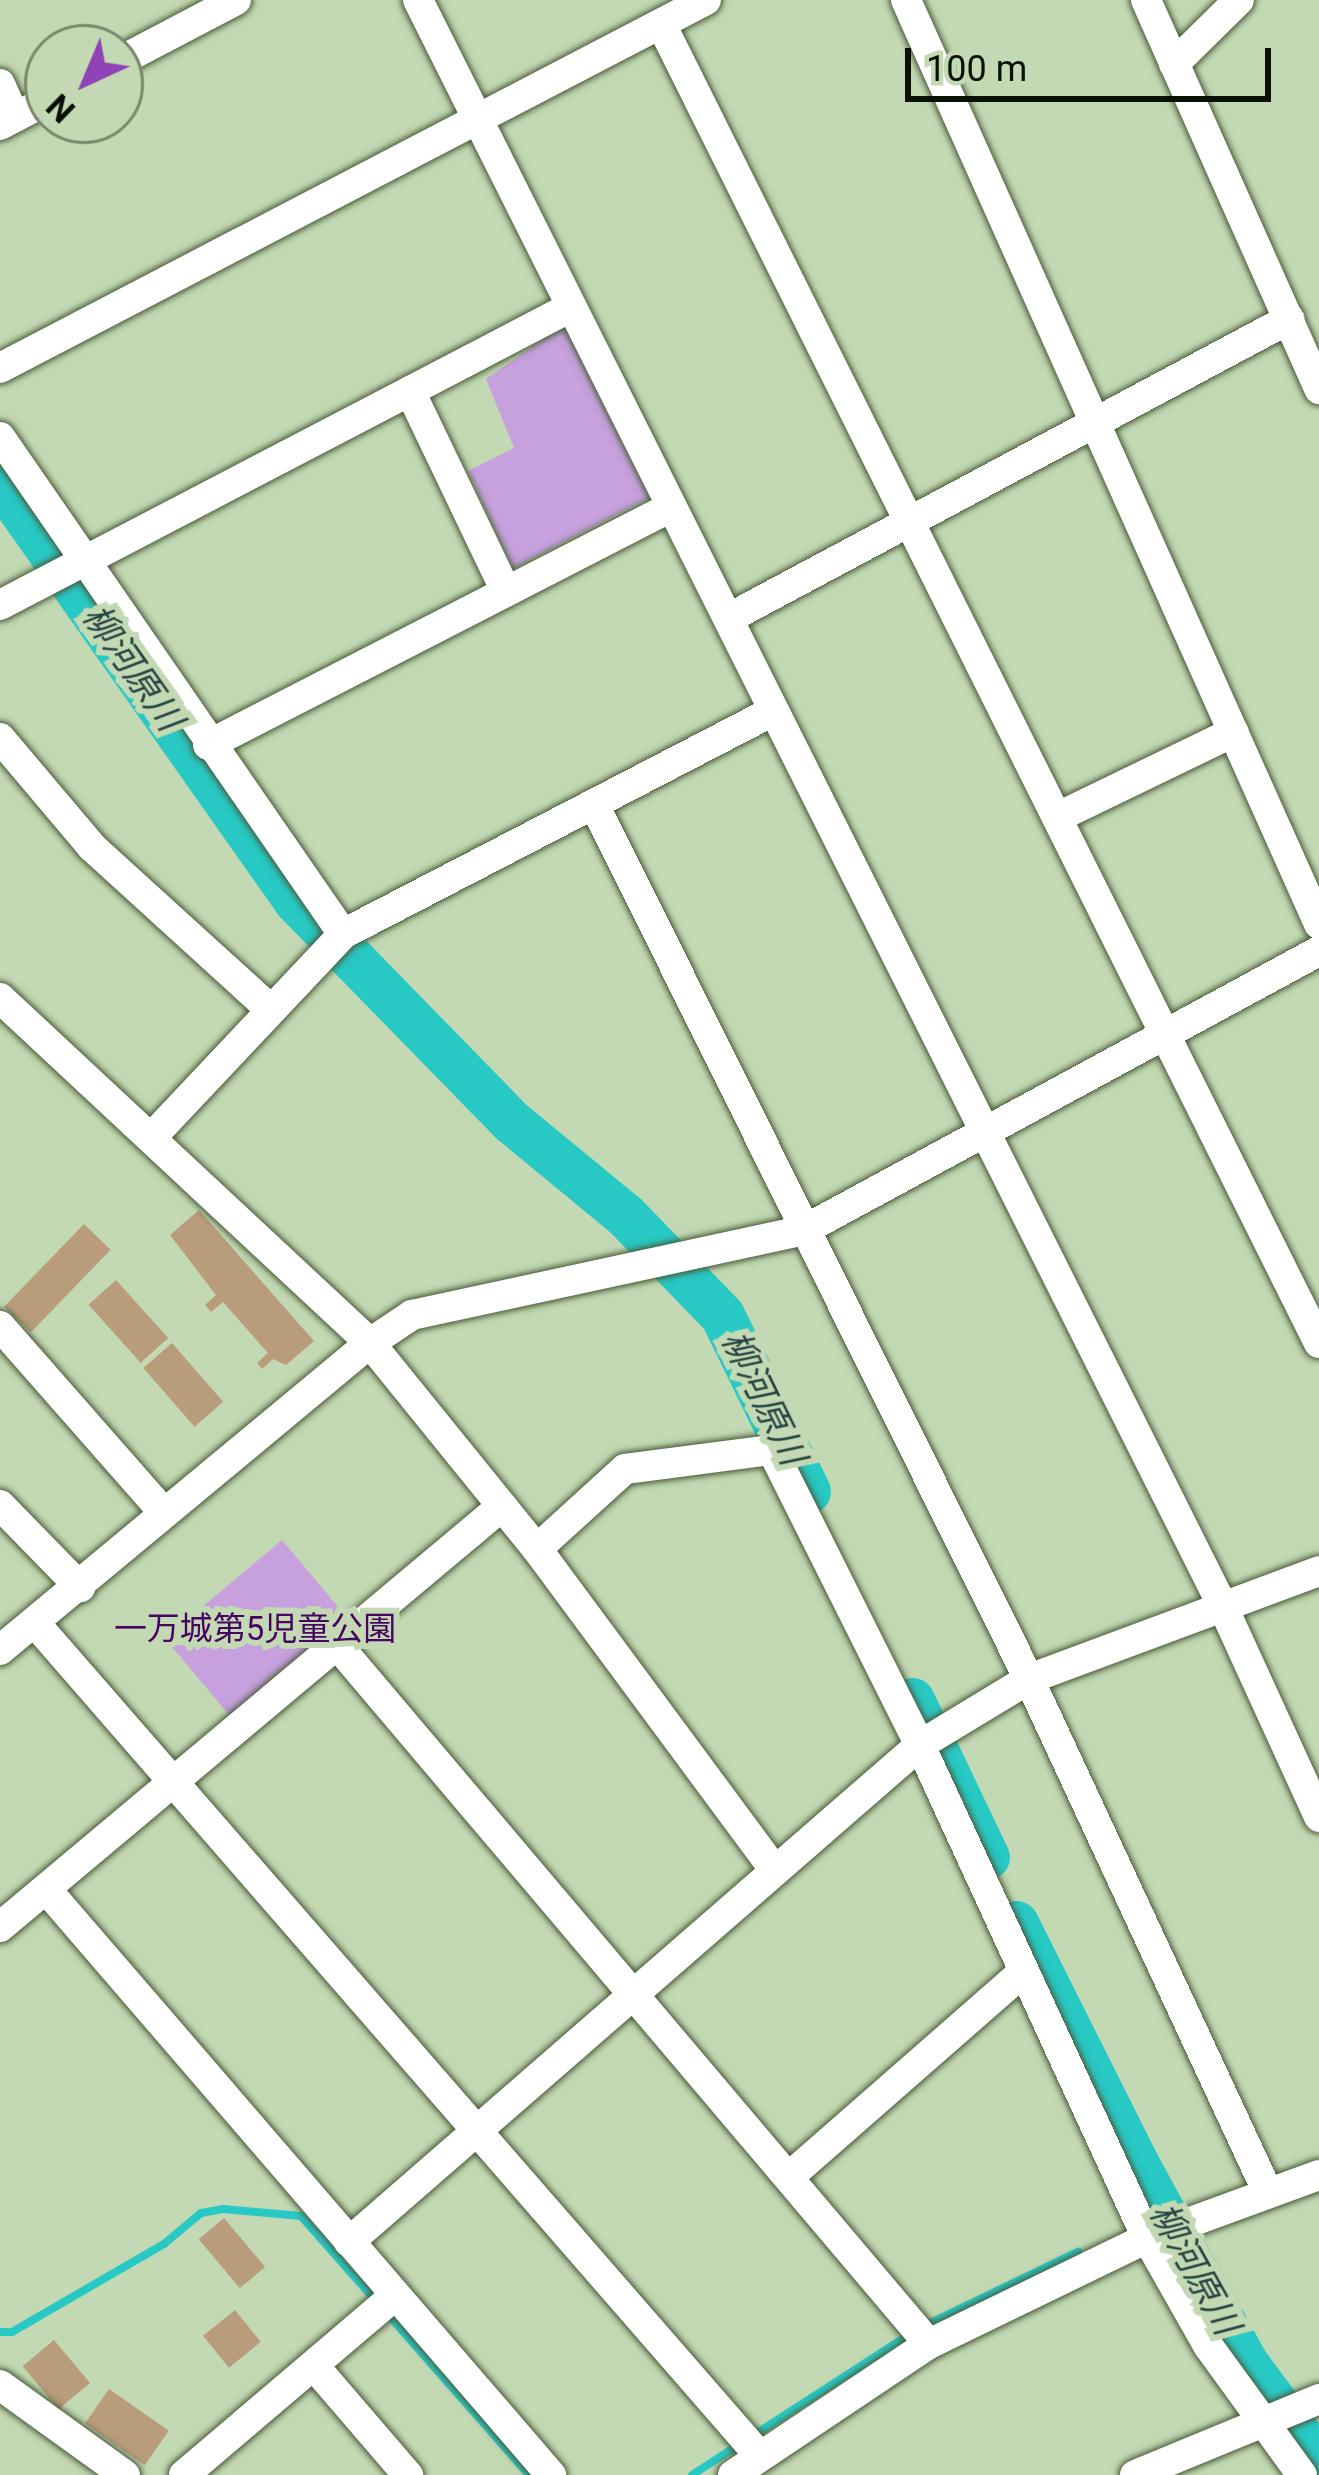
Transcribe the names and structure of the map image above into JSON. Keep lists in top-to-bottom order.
{
  "water": ["柳河原川"],
  "parks": ["一万城第5児童公園"],
  "scale_bar": "100 m",
  "north": "bottom left"
}
